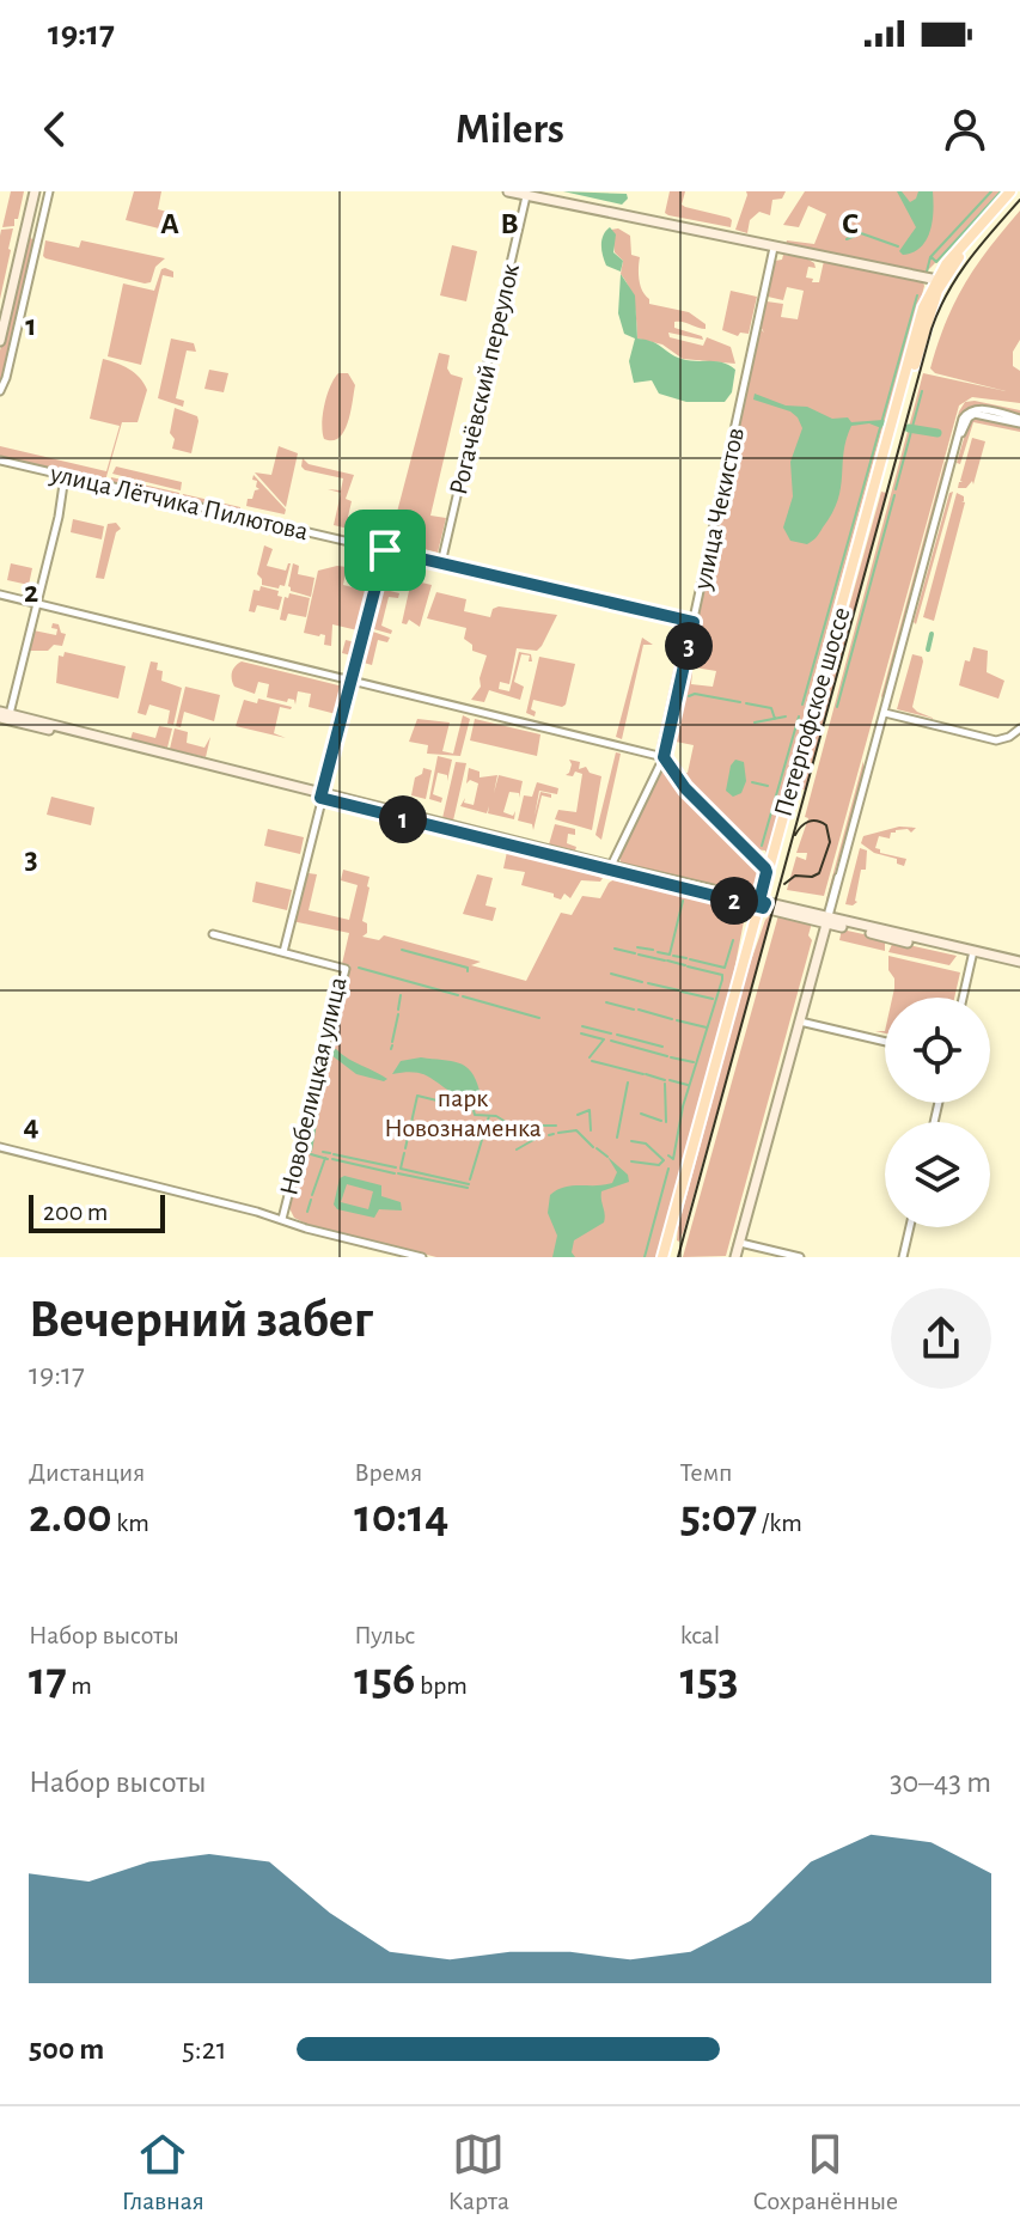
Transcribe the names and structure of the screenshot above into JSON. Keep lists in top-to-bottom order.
{
  "streets": {
    "main road": ["Петергофское шоссе"],
    "street": [
      "Рогачёвский переулок",
      "улица Лётчика Пилютова",
      "улица Чекистов",
      "Новобелицкая улица"
    ]
  },
  "crossings": [
    ["Рогачёвский переулок", "улица Лётчика Пилютова"],
    ["улица Лётчика Пилютова", "улица Чекистов"]
  ],
  "parks": ["парк Новознаменка"],
  "scale_bar": "200 m",
  "page": {
    "status": "19:17",
    "header": "Milers",
    "pins": ["3", "1", "2"],
    "scale": "200 m",
    "heading": ["Вечерний забег", "19:17"],
    "stats": [
      ["Дистанция", "2.00 km"],
      ["Время", "10:14"],
      ["Темп", "5:07 /km"],
      ["Набор высоты", "17 m"],
      ["Пульс", "156 bpm"],
      ["kcal", "153"]
    ],
    "chart": ["Набор высоты", "30–43 m"],
    "list": [
      {
        "name": "500 m",
        "note": "5:21"
      }
    ],
    "tabs": ["Главная", "Карта", "Сохранённые"]
  },
  "grid": {
    "columns": ["A", "B", "C"],
    "rows": [
      "1",
      "2",
      "3",
      "4"
    ]
  }
}
